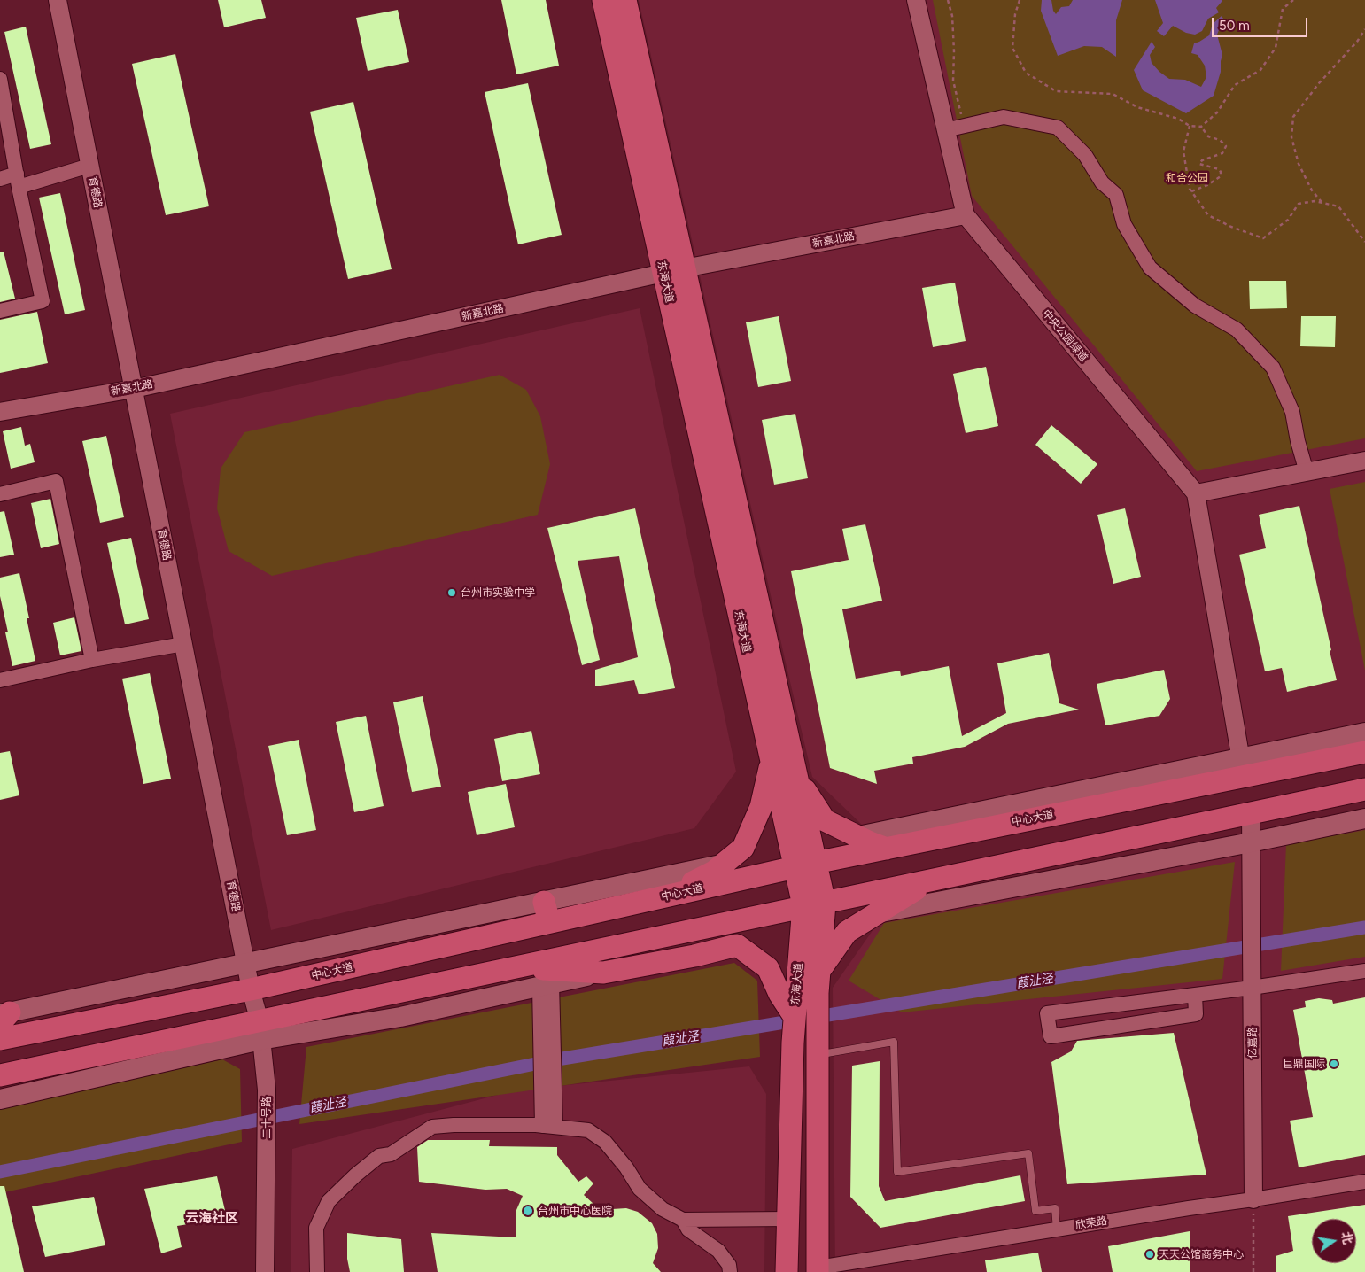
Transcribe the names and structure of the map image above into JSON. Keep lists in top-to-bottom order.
{
  "streets": {
    "main road": ["东海大道", "中心大道"],
    "street": [
      "育德路",
      "新嘉北路",
      "中央公园绿道",
      "亿嘉路",
      "二十号路",
      "欣荣路"
    ]
  },
  "crossings": [
    ["育德路", "新嘉北路"],
    ["育德路", "中心大道"],
    ["育德路", "二十号路"],
    ["新嘉北路", "东海大道"],
    ["新嘉北路", "中央公园绿道"],
    ["东海大道", "中心大道"],
    ["东海大道", "欣荣路"],
    ["亿嘉路", "欣荣路"]
  ],
  "districts": ["云海社区"],
  "water": ["葭沚泾"],
  "parks": ["和合公园"],
  "places": [
    "台州市实验中学",
    "巨鼎国际",
    "台州市中心医院",
    "天天公馆商务中心"
  ],
  "scale_bar": "50 m",
  "north": "right"
}
